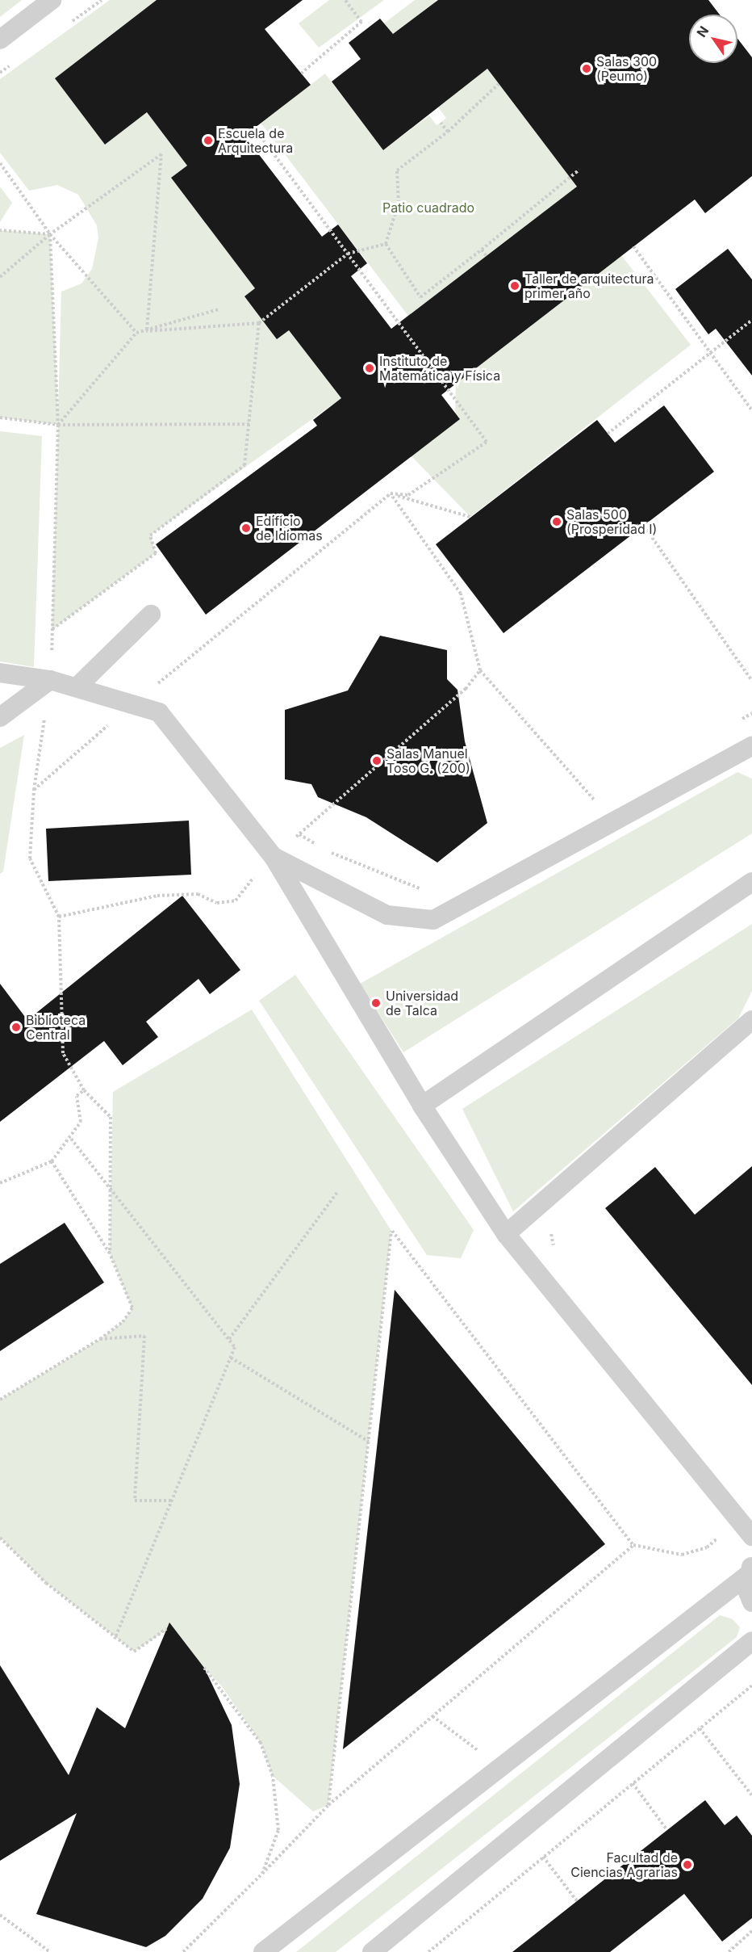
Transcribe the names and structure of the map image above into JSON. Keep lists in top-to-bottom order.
{
  "parks": ["Patio cuadrado"],
  "places": [
    "Salas 300 (Peumo)",
    "Escuela de Arquitectura",
    "Taller de arquitectura primer año",
    "Instituto de Matemática y Física",
    "Salas 500 (Prosperidad I)",
    "Edificio de Idiomas",
    "Salas Manuel Toso G. (200)",
    "Universidad de Talca",
    "Biblioteca Central",
    "Facultad de Ciencias Agrarias"
  ],
  "north": "top left"
}
